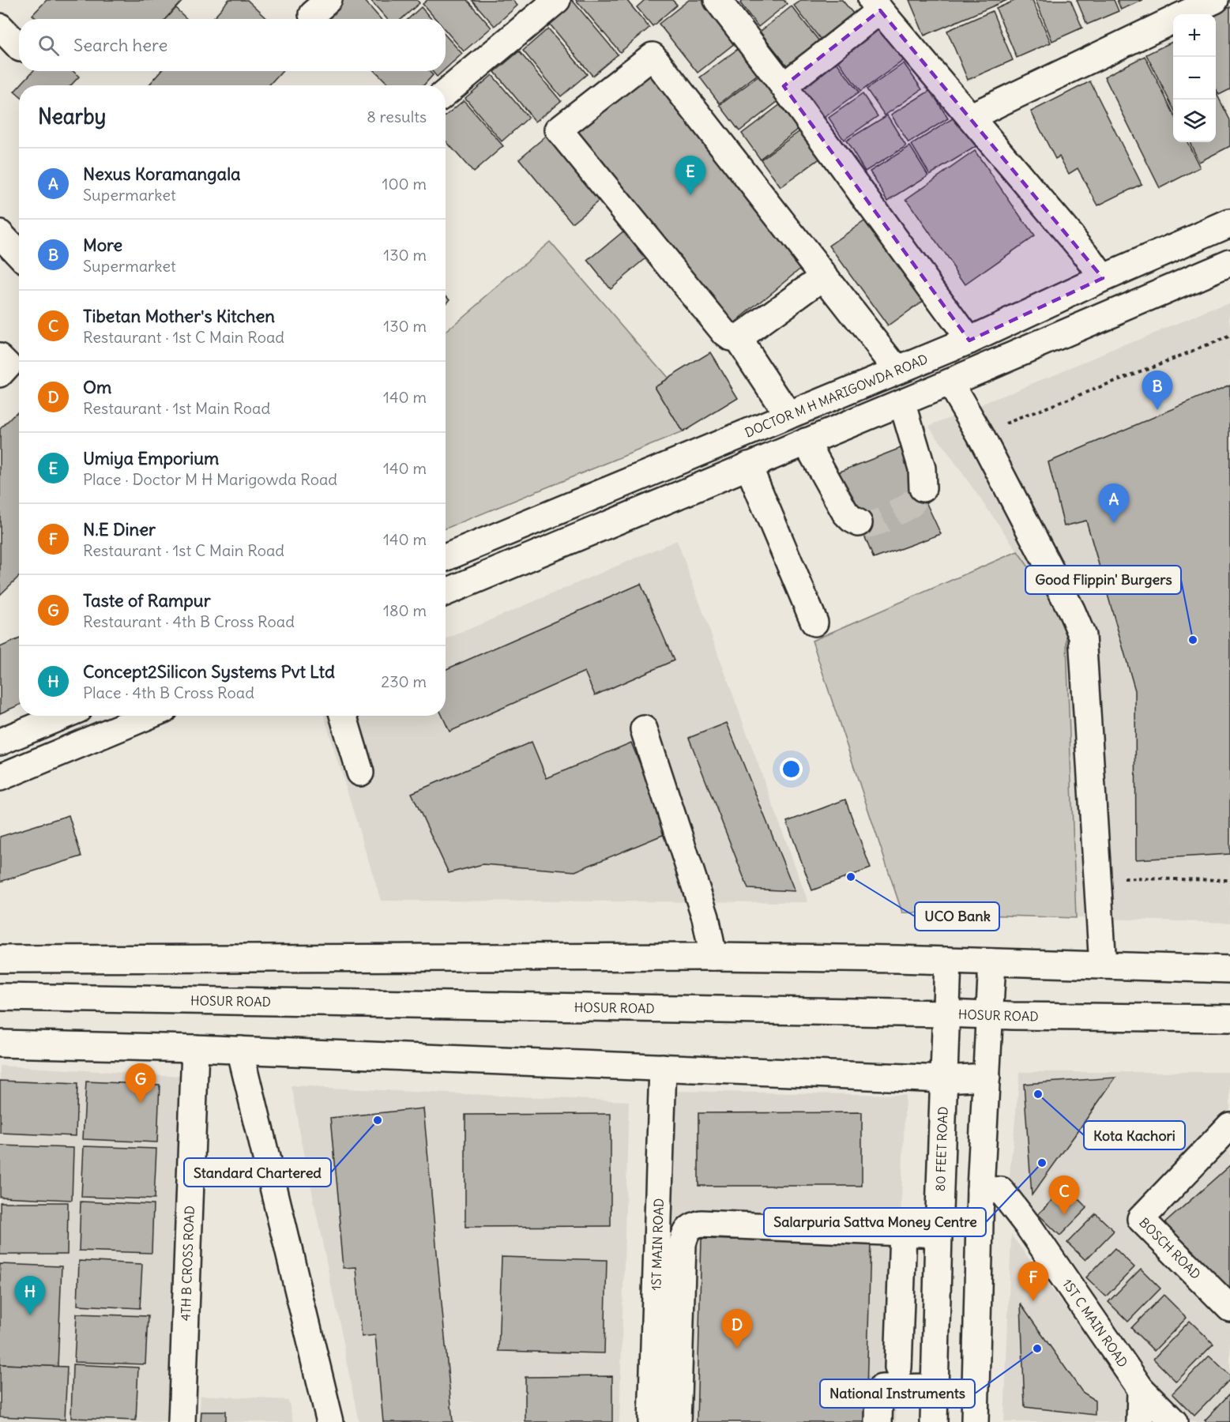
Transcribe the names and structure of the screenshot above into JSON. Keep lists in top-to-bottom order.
{
  "streets": {
    "main road": [
      "DOCTOR M H MARIGOWDA ROAD",
      "HOSUR ROAD",
      "80 FEET ROAD",
      "1ST MAIN ROAD",
      "BOSCH ROAD",
      "4TH B CROSS ROAD",
      "1ST C MAIN ROAD"
    ]
  },
  "crossings": [
    ["HOSUR ROAD", "80 FEET ROAD"]
  ],
  "places": [
    "Good Flippin' Burgers",
    "UCO Bank",
    "Kota Kachori",
    "Standard Chartered",
    "Salarpuria Sattva Money Centre",
    "National Instruments"
  ],
  "page": {
    "map_buttons": ["+", "−"],
    "search": "Search here",
    "heading": ["Nearby", "8 results"],
    "list": [
      {
        "mark": "A",
        "name": "Nexus Koramangala",
        "note": "Supermarket",
        "value": "100 m"
      },
      {
        "mark": "B",
        "name": "More",
        "note": "Supermarket",
        "value": "130 m"
      },
      {
        "mark": "C",
        "name": "Tibetan Mother's Kitchen",
        "note": "Restaurant · 1st C Main Road",
        "value": "130 m"
      },
      {
        "mark": "D",
        "name": "Om",
        "note": "Restaurant · 1st Main Road",
        "value": "140 m"
      },
      {
        "mark": "E",
        "name": "Umiya Emporium",
        "note": "Place · Doctor M H Marigowda Road",
        "value": "140 m"
      },
      {
        "mark": "F",
        "name": "N.E Diner",
        "note": "Restaurant · 1st C Main Road",
        "value": "140 m"
      },
      {
        "mark": "G",
        "name": "Taste of Rampur",
        "note": "Restaurant · 4th B Cross Road",
        "value": "180 m"
      },
      {
        "mark": "H",
        "name": "Concept2Silicon Systems Pvt Ltd",
        "note": "Place · 4th B Cross Road",
        "value": "230 m"
      }
    ],
    "pins": [
      "E",
      "B",
      "A",
      "G",
      "C",
      "F",
      "H",
      "D"
    ]
  }
}
